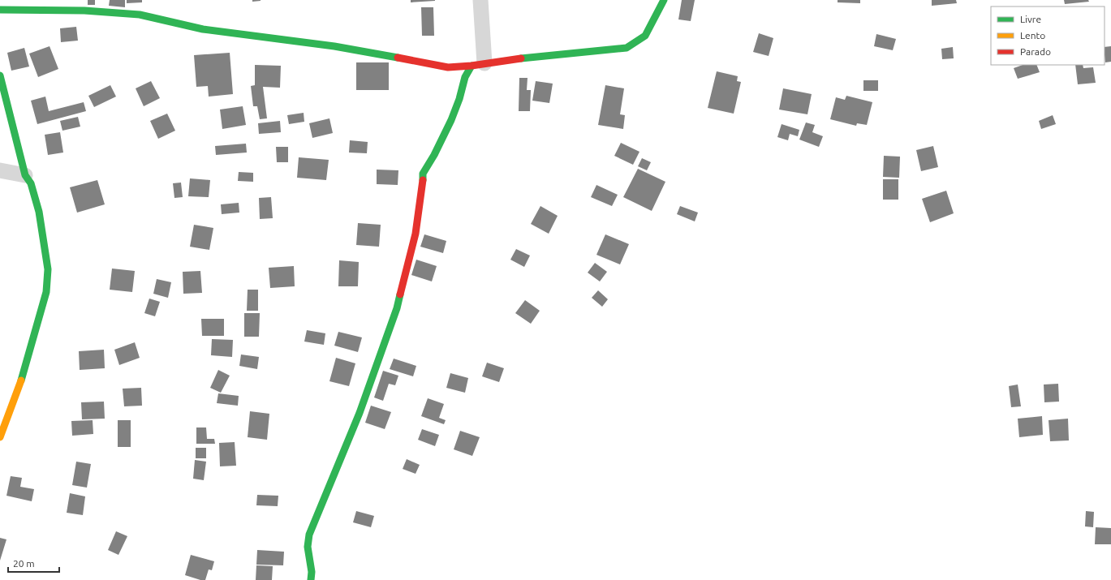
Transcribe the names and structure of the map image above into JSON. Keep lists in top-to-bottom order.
{
  "legend": ["Livre", "Lento", "Parado"],
  "scale_bar": "20 m"
}
